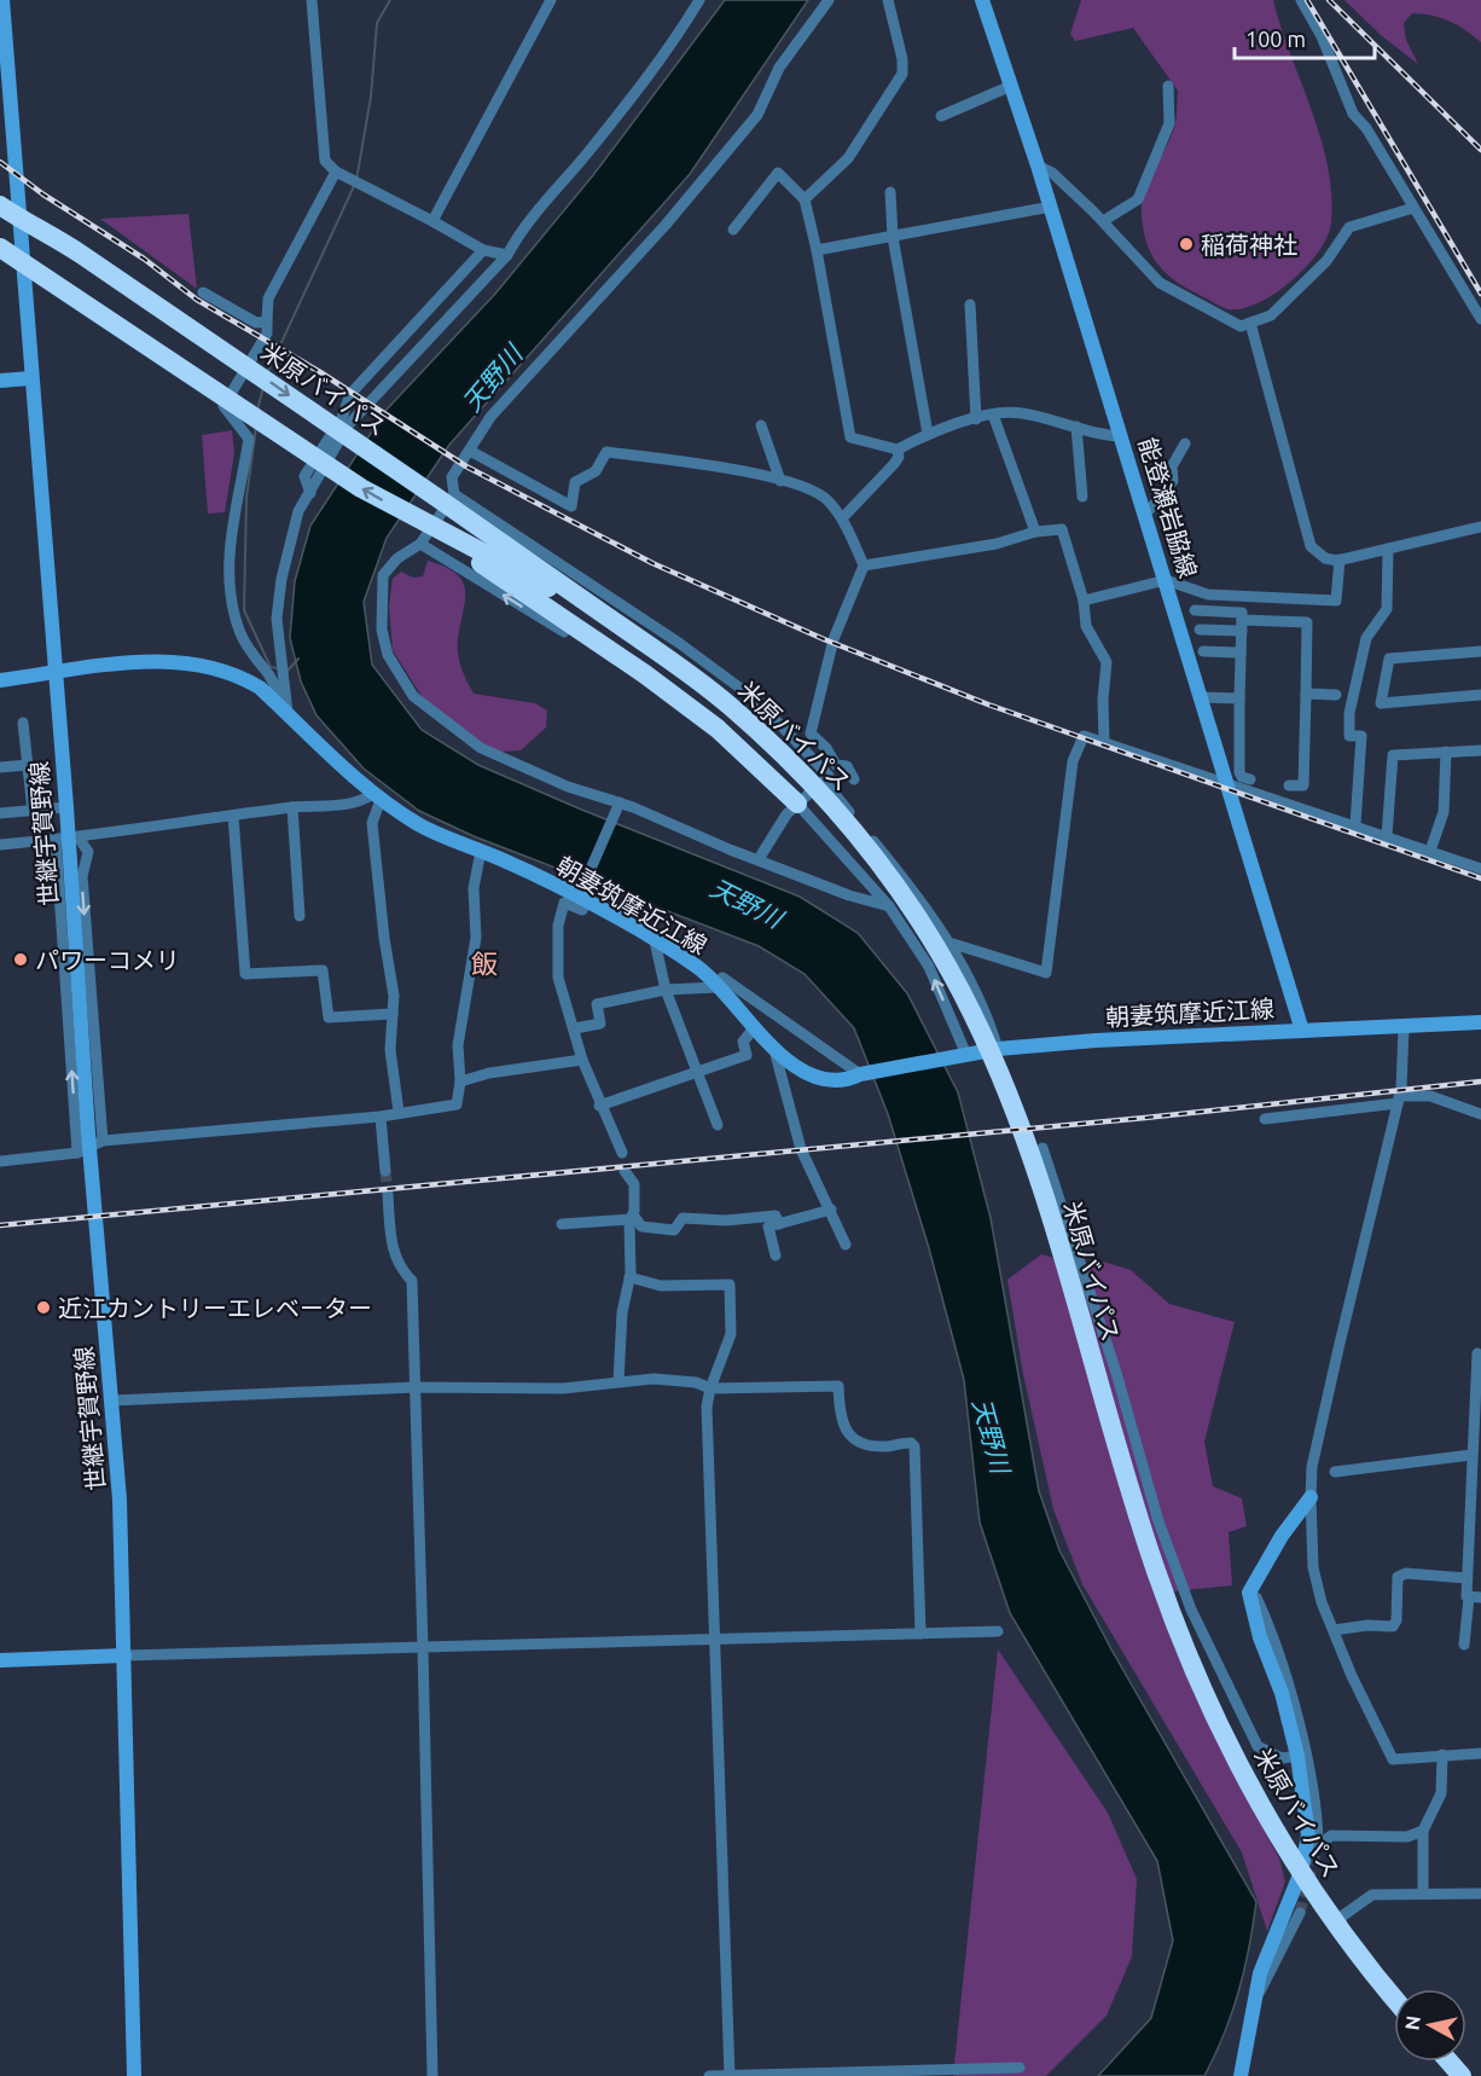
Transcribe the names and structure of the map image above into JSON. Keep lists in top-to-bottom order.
{
  "streets": {
    "highway": ["米原バイパス"],
    "main road": ["能登瀬岩脇線", "世継宇賀野線", "朝妻筑摩近江線"]
  },
  "crossings": [
    ["米原バイパス", "世継宇賀野線"],
    ["能登瀬岩脇線", "朝妻筑摩近江線"],
    ["世継宇賀野線", "朝妻筑摩近江線"]
  ],
  "districts": ["飯"],
  "water": ["天野川"],
  "places": ["稲荷神社", "パワーコメリ", "近江カントリーエレベーター"],
  "scale_bar": "100 m",
  "north": "left"
}
